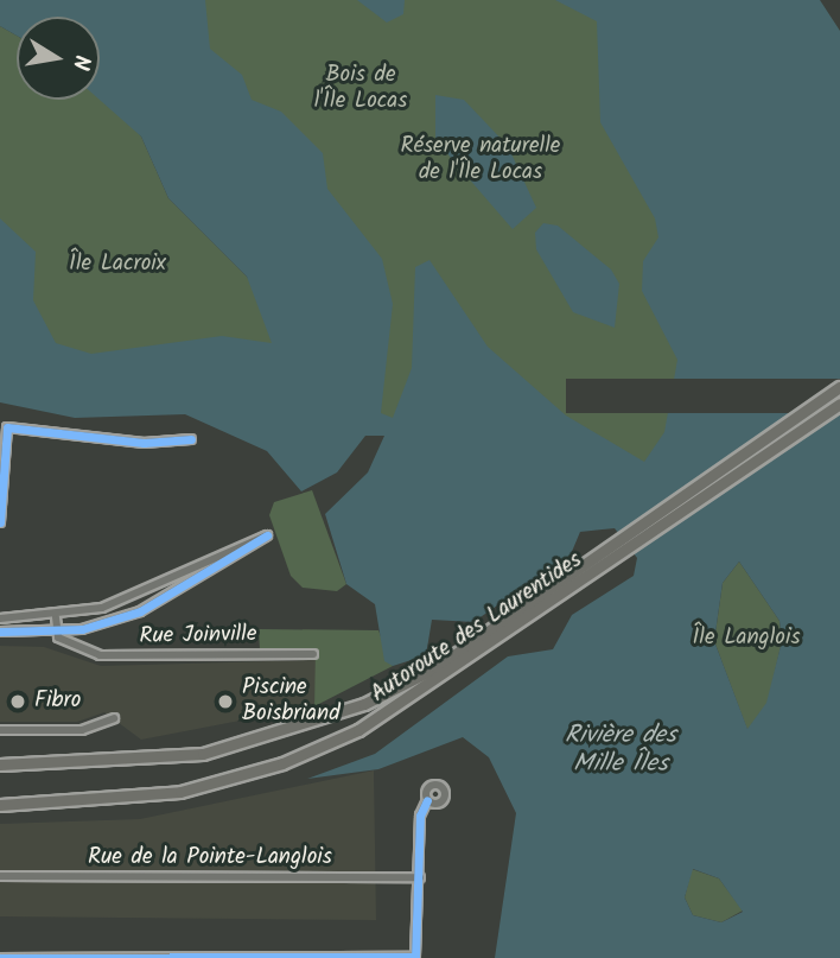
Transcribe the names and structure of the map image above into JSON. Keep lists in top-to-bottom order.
{
  "streets": {
    "highway": ["Autoroute des Laurentides"],
    "street": ["Rue Joinville", "Rue de la Pointe-Langlois"]
  },
  "water": ["Rivière des Mille Îles"],
  "parks": [
    "Bois de l'Île Locas",
    "Réserve naturelle de l'Île Locas",
    "Île Lacroix",
    "Île Langlois"
  ],
  "places": ["Fibro", "Piscine Boisbriand"],
  "north": "right"
}
